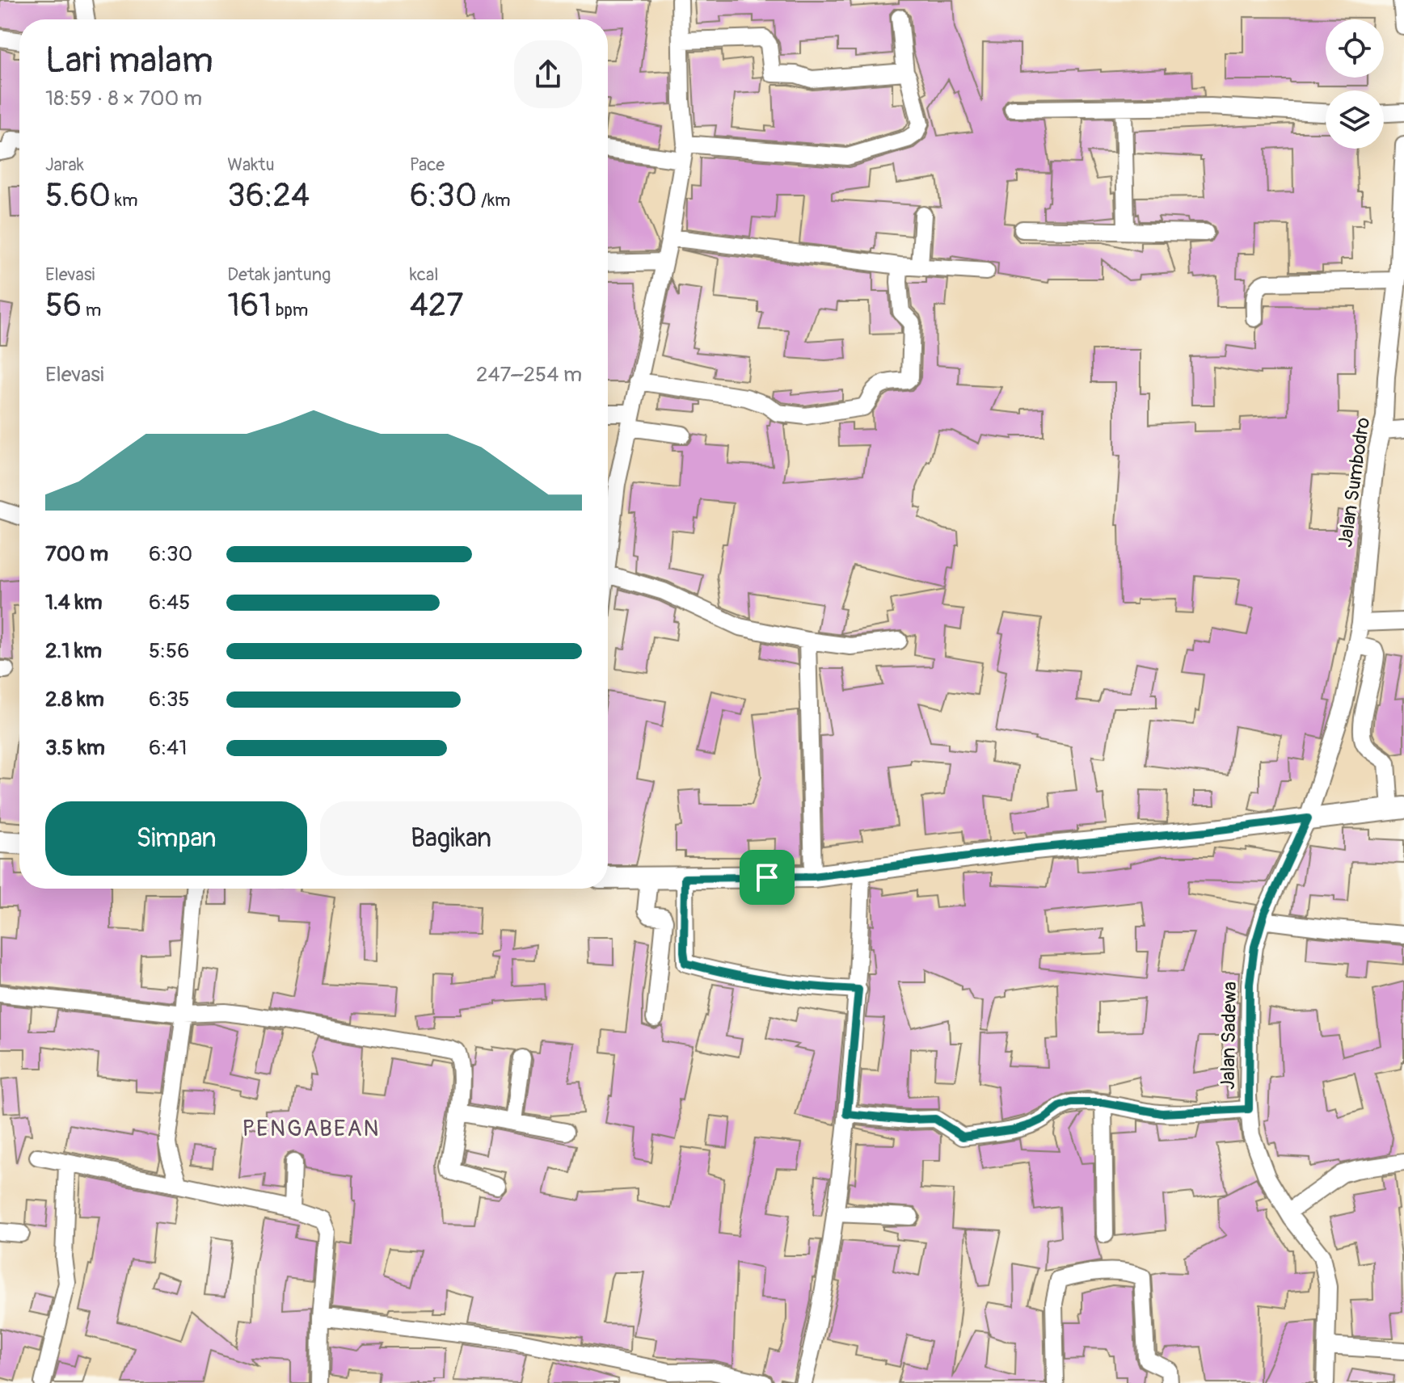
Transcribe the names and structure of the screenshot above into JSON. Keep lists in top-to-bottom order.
{
  "streets": {
    "street": ["Jalan Sumbodro", "Jalan Sadewa"]
  },
  "crossings": [
    ["Jalan Sumbodro", "Jalan Sadewa"]
  ],
  "districts": ["PENGABEAN"],
  "page": {
    "heading": ["Lari malam", "18:59 · 8 × 700 m"],
    "stats": [
      ["Jarak", "5.60 km"],
      ["Waktu", "36:24"],
      ["Pace", "6:30 /km"],
      ["Elevasi", "56 m"],
      ["Detak jantung", "161 bpm"],
      ["kcal", "427"]
    ],
    "chart": ["Elevasi", "247–254 m"],
    "list": [
      {
        "name": "700 m",
        "note": "6:30"
      },
      {
        "name": "1.4 km",
        "note": "6:45"
      },
      {
        "name": "2.1 km",
        "note": "5:56"
      },
      {
        "name": "2.8 km",
        "note": "6:35"
      },
      {
        "name": "3.5 km",
        "note": "6:41"
      }
    ],
    "buttons": ["Simpan", "Bagikan"]
  }
}
